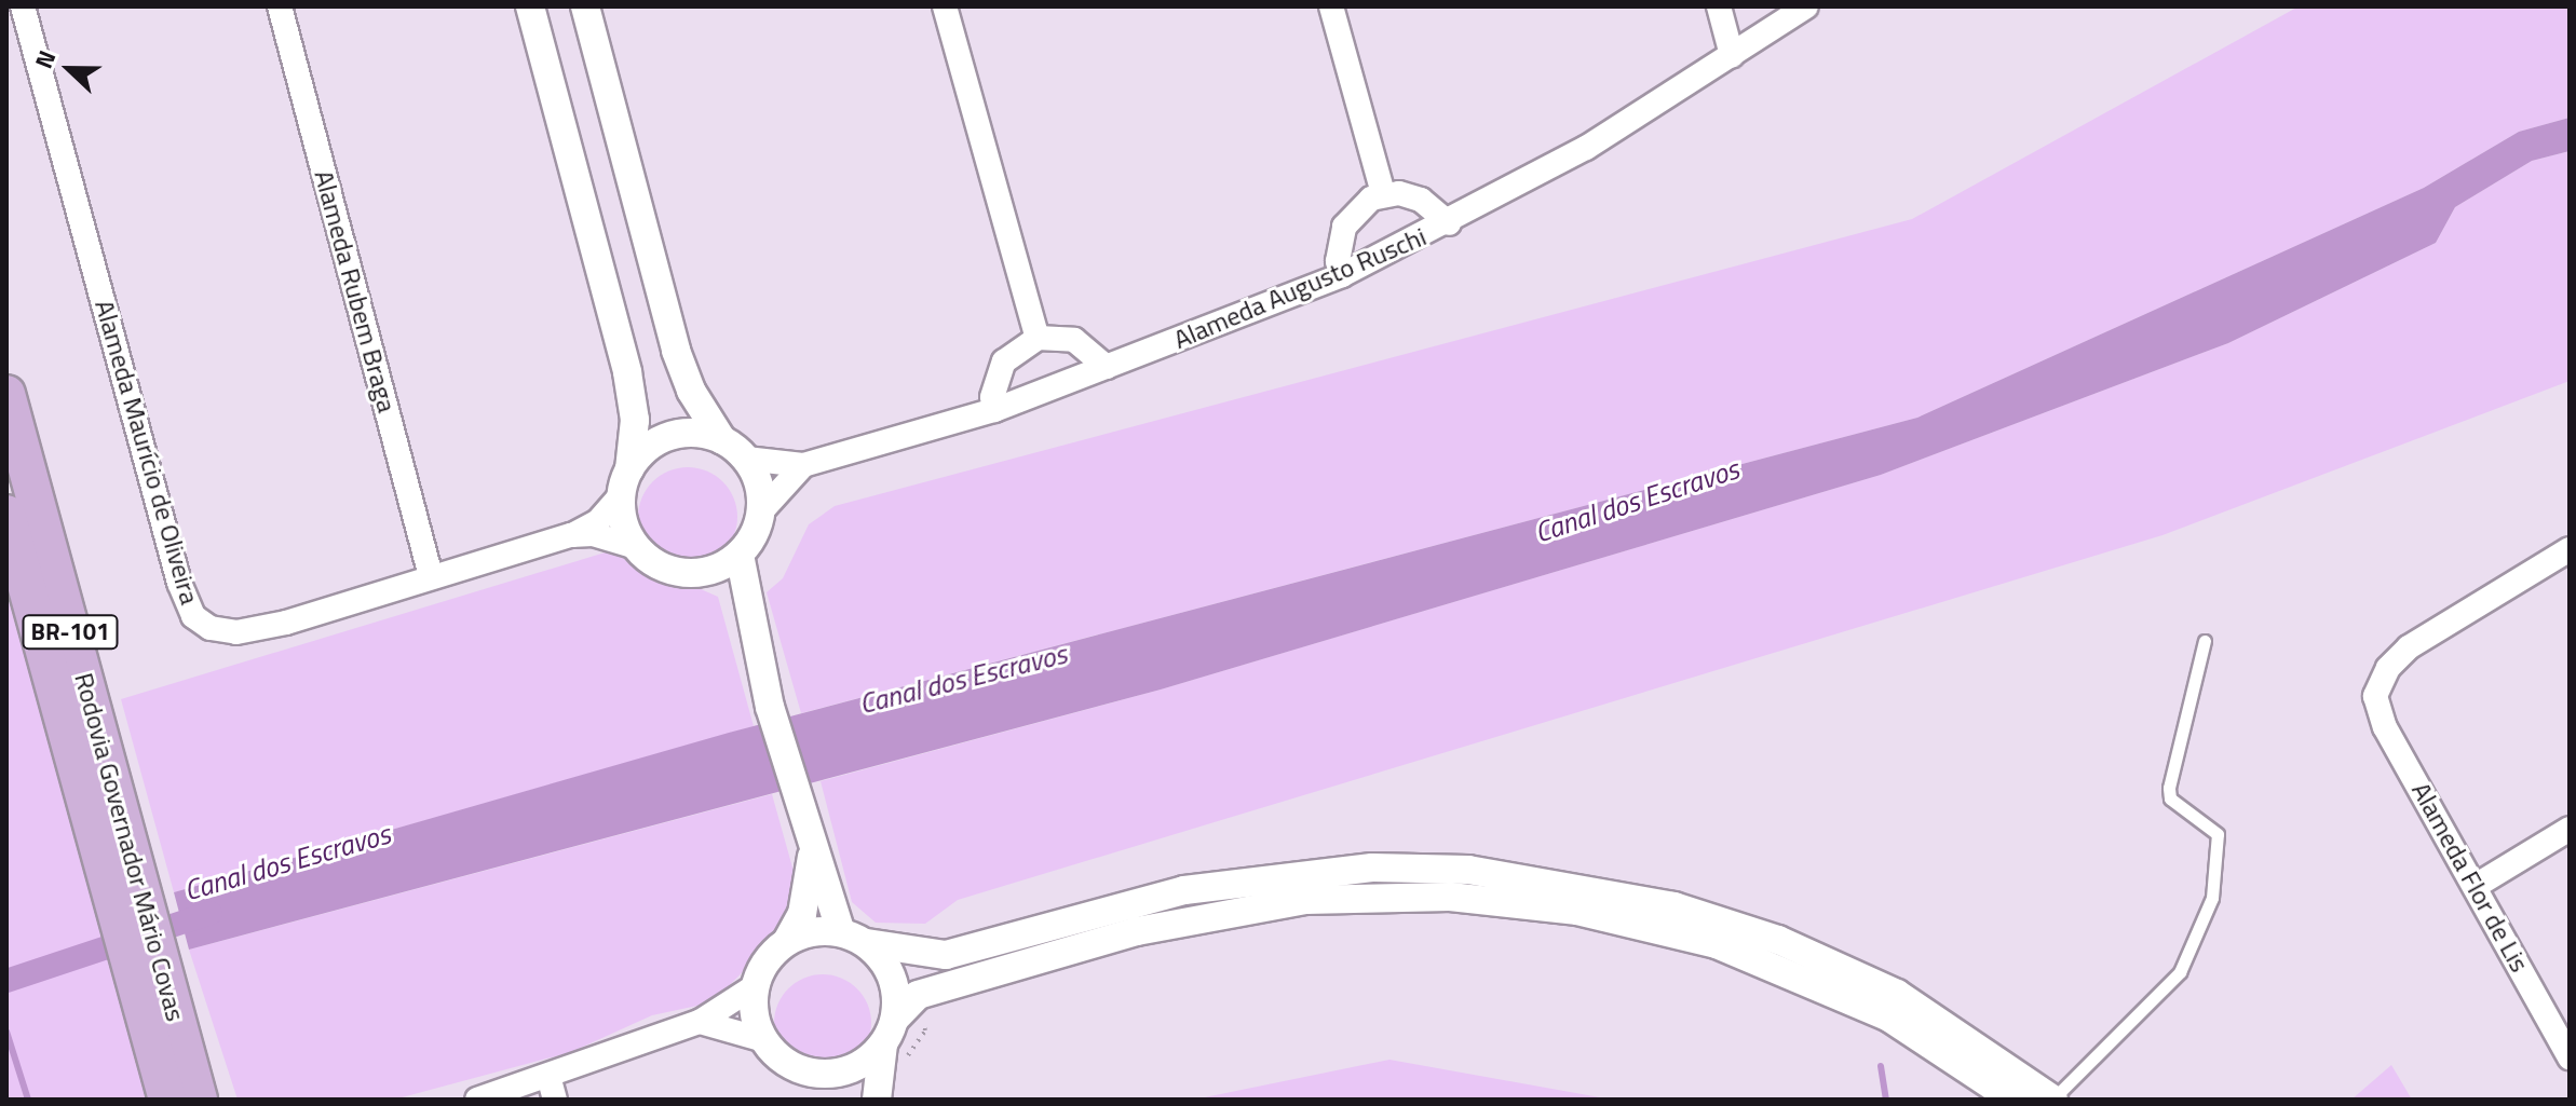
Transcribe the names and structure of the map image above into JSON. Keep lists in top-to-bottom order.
{
  "streets": {
    "main road": ["BR-101", "Rodovia Governador Mário Covas"],
    "street": [
      "Alameda Augusto Ruschi",
      "Alameda Rubem Braga",
      "Alameda Maurício de Oliveira",
      "Alameda Flor de Lis"
    ]
  },
  "crossings": [
    ["Alameda Augusto Ruschi", "Alameda Maurício de Oliveira"],
    ["Alameda Rubem Braga", "Alameda Maurício de Oliveira"]
  ],
  "water": ["Canal dos Escravos"],
  "north": "left"
}
